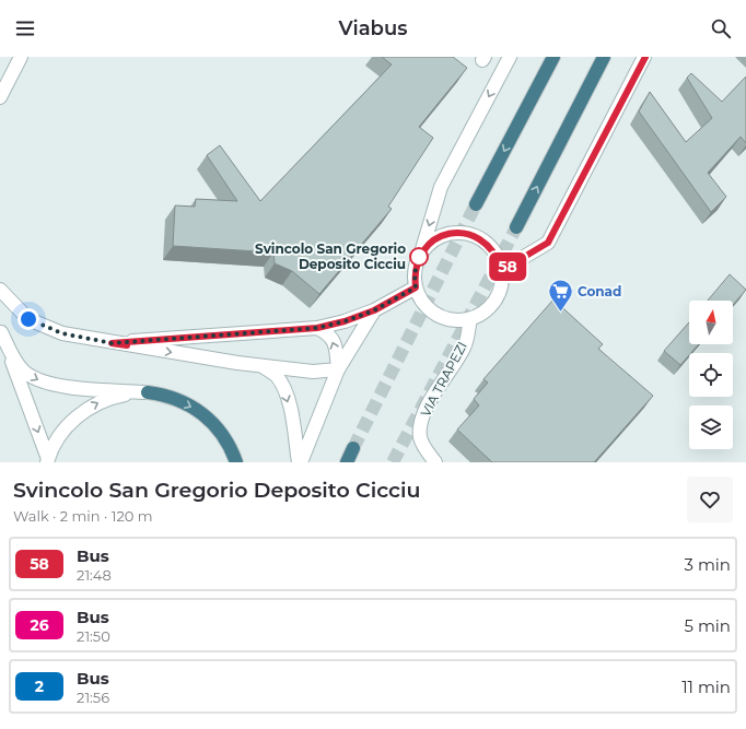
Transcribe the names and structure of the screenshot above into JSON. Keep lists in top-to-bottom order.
{
  "streets": {
    "street": ["VIA TRAPEZI"]
  },
  "places": {
    "other": ["Svincolo San Gregorio Deposito Cicciu"],
    "supermarket": ["Conad"]
  },
  "lines": ["bus line 58"],
  "north": "top",
  "page": {
    "header": "Viabus",
    "on_map": "58",
    "heading": ["Svincolo San Gregorio Deposito Cicciu", "Walk · 2 min · 120 m"],
    "list": [
      {
        "mark": "58",
        "name": "Bus",
        "note": "21:48",
        "value": "3 min"
      },
      {
        "mark": "26",
        "name": "Bus",
        "note": "21:50",
        "value": "5 min"
      },
      {
        "mark": "2",
        "name": "Bus",
        "note": "21:56",
        "value": "11 min"
      }
    ]
  }
}
